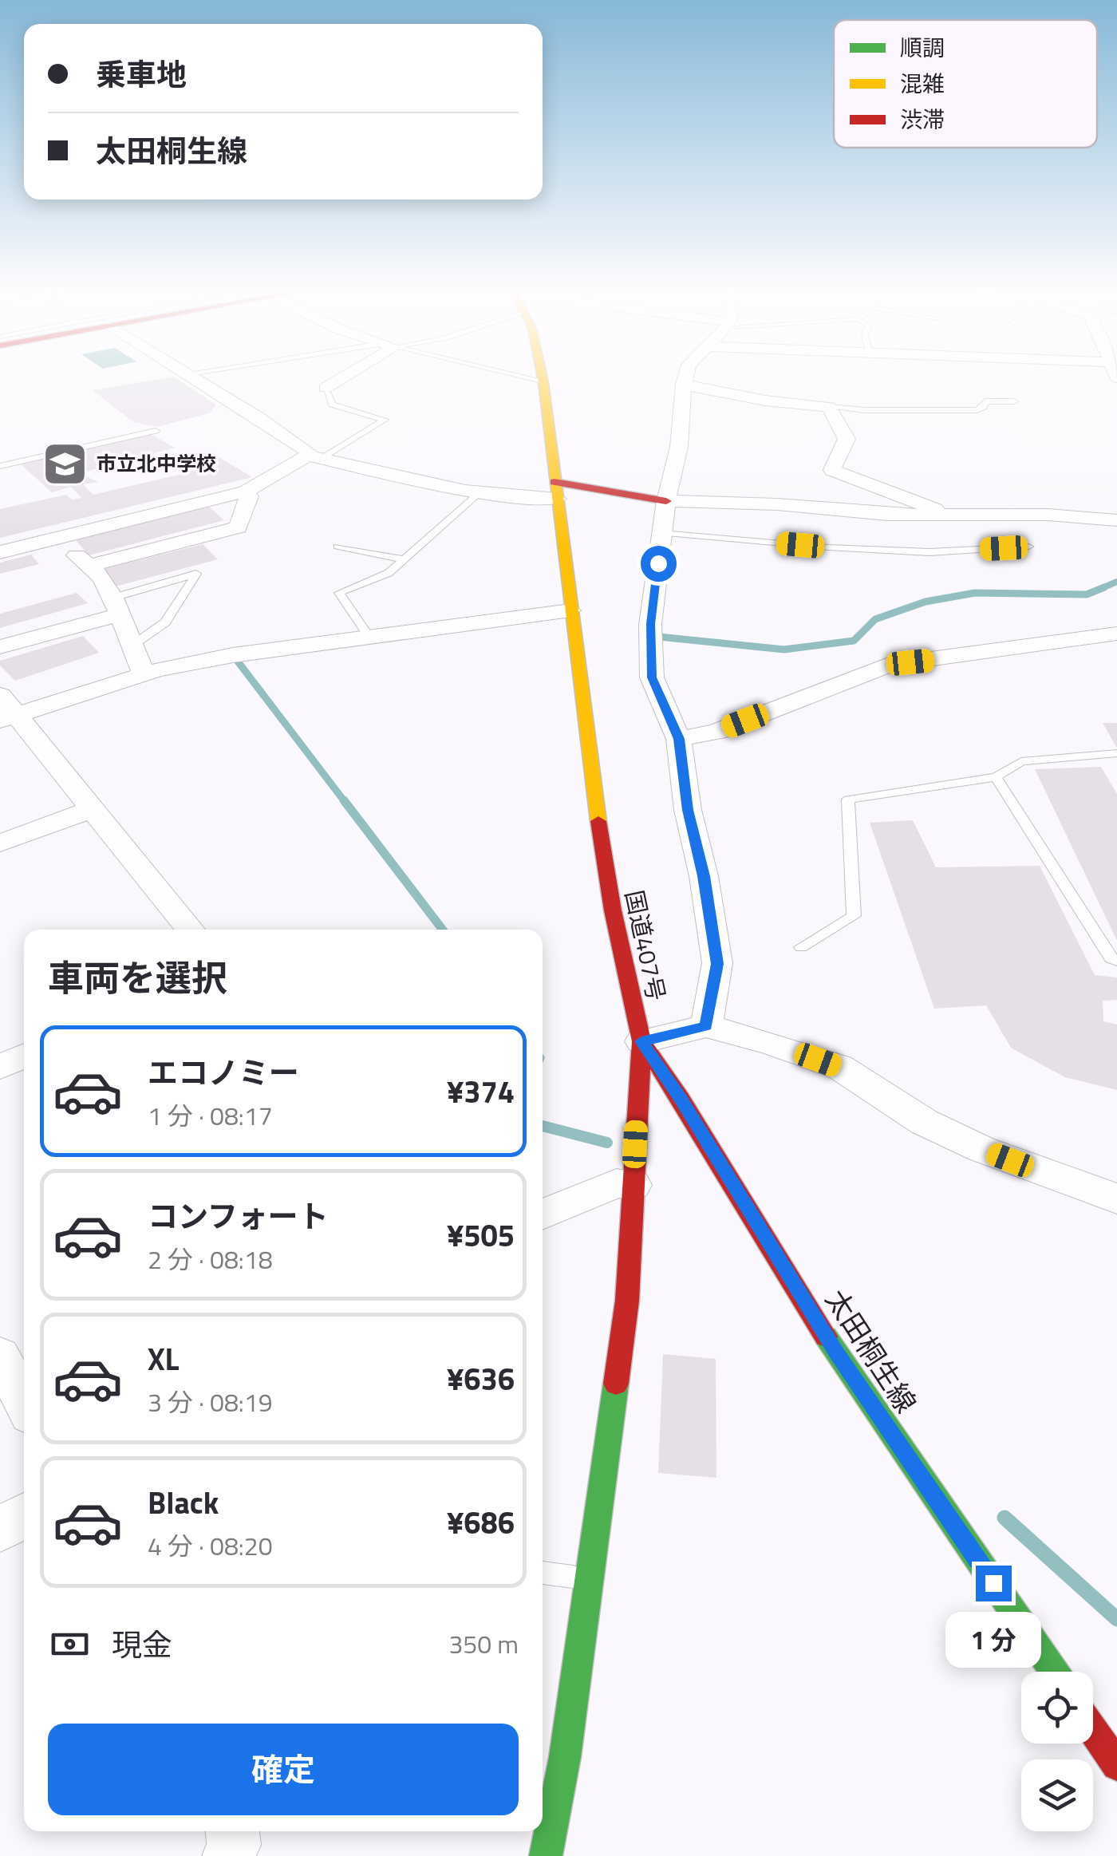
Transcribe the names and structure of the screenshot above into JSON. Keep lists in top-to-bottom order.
{
  "streets": {
    "main road": ["国道407号", "太田桐生線"]
  },
  "crossings": [
    ["国道407号", "太田桐生線"]
  ],
  "places": {
    "school or university": ["市立北中学校"]
  },
  "legend": ["順調", "混雑", "渋滞"],
  "page": {
    "banner": ["乗車地", "太田桐生線"],
    "heading": "車両を選択",
    "list": [
      {
        "name": "エコノミー",
        "note": "1 分 · 08:17",
        "value": "¥374"
      },
      {
        "name": "コンフォート",
        "note": "2 分 · 08:18",
        "value": "¥505"
      },
      {
        "name": "XL",
        "note": "3 分 · 08:19",
        "value": "¥636"
      },
      {
        "name": "Black",
        "note": "4 分 · 08:20",
        "value": "¥686"
      }
    ],
    "pay": ["現金", "350 m"],
    "bubble": "1 分",
    "buttons": "確定"
  }
}
